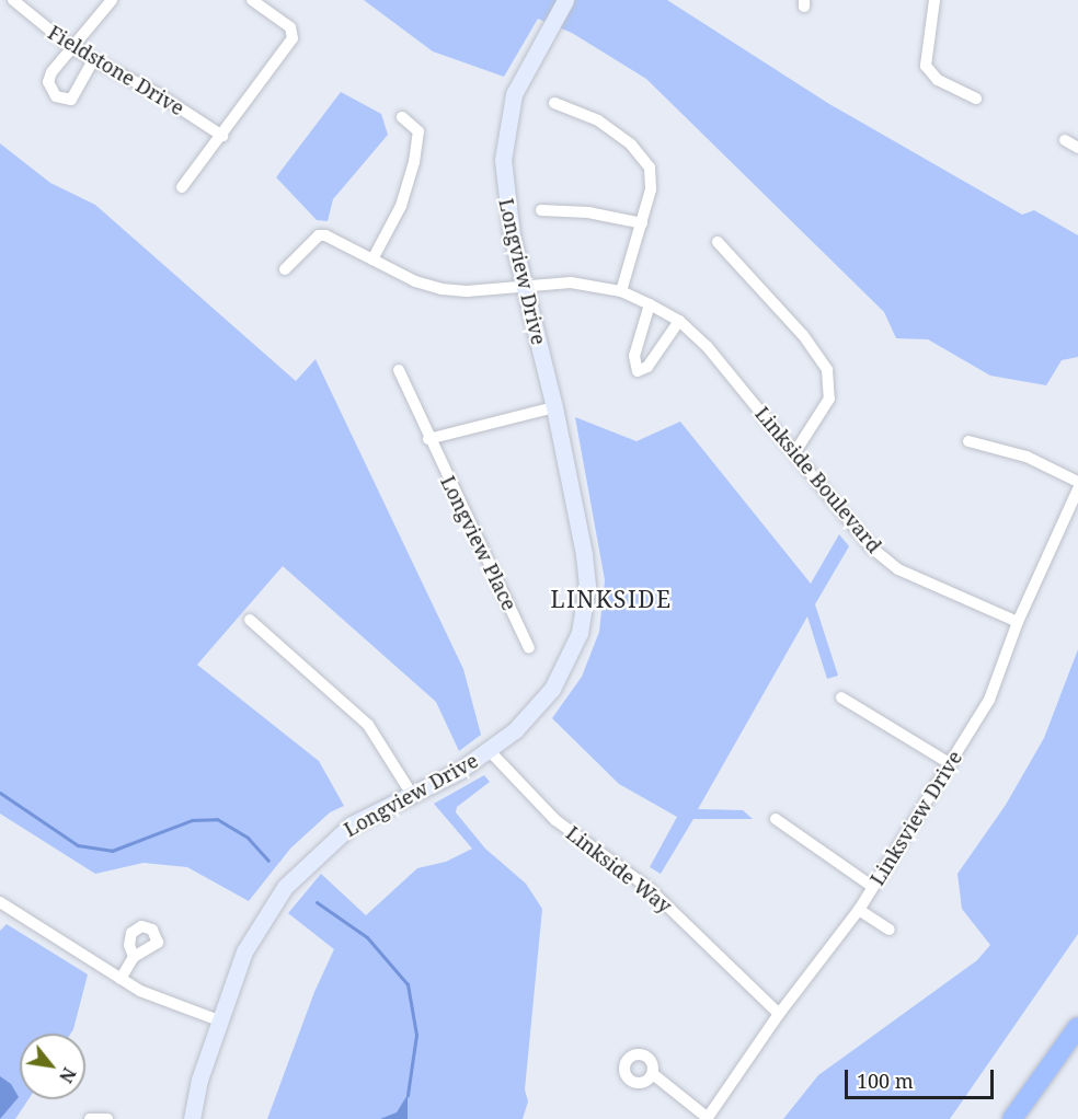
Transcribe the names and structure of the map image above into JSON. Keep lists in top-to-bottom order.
{
  "streets": {
    "street": [
      "Fieldstone Drive",
      "Longview Drive",
      "Linkside Boulevard",
      "Longview Place",
      "Linksview Drive",
      "Linkside Way"
    ]
  },
  "crossings": [
    ["Longview Drive", "Linkside Boulevard"],
    ["Longview Drive", "Linkside Way"],
    ["Linkside Boulevard", "Linksview Drive"],
    ["Linksview Drive", "Linkside Way"]
  ],
  "districts": ["LINKSIDE"],
  "scale_bar": "100 m",
  "north": "bottom right"
}
